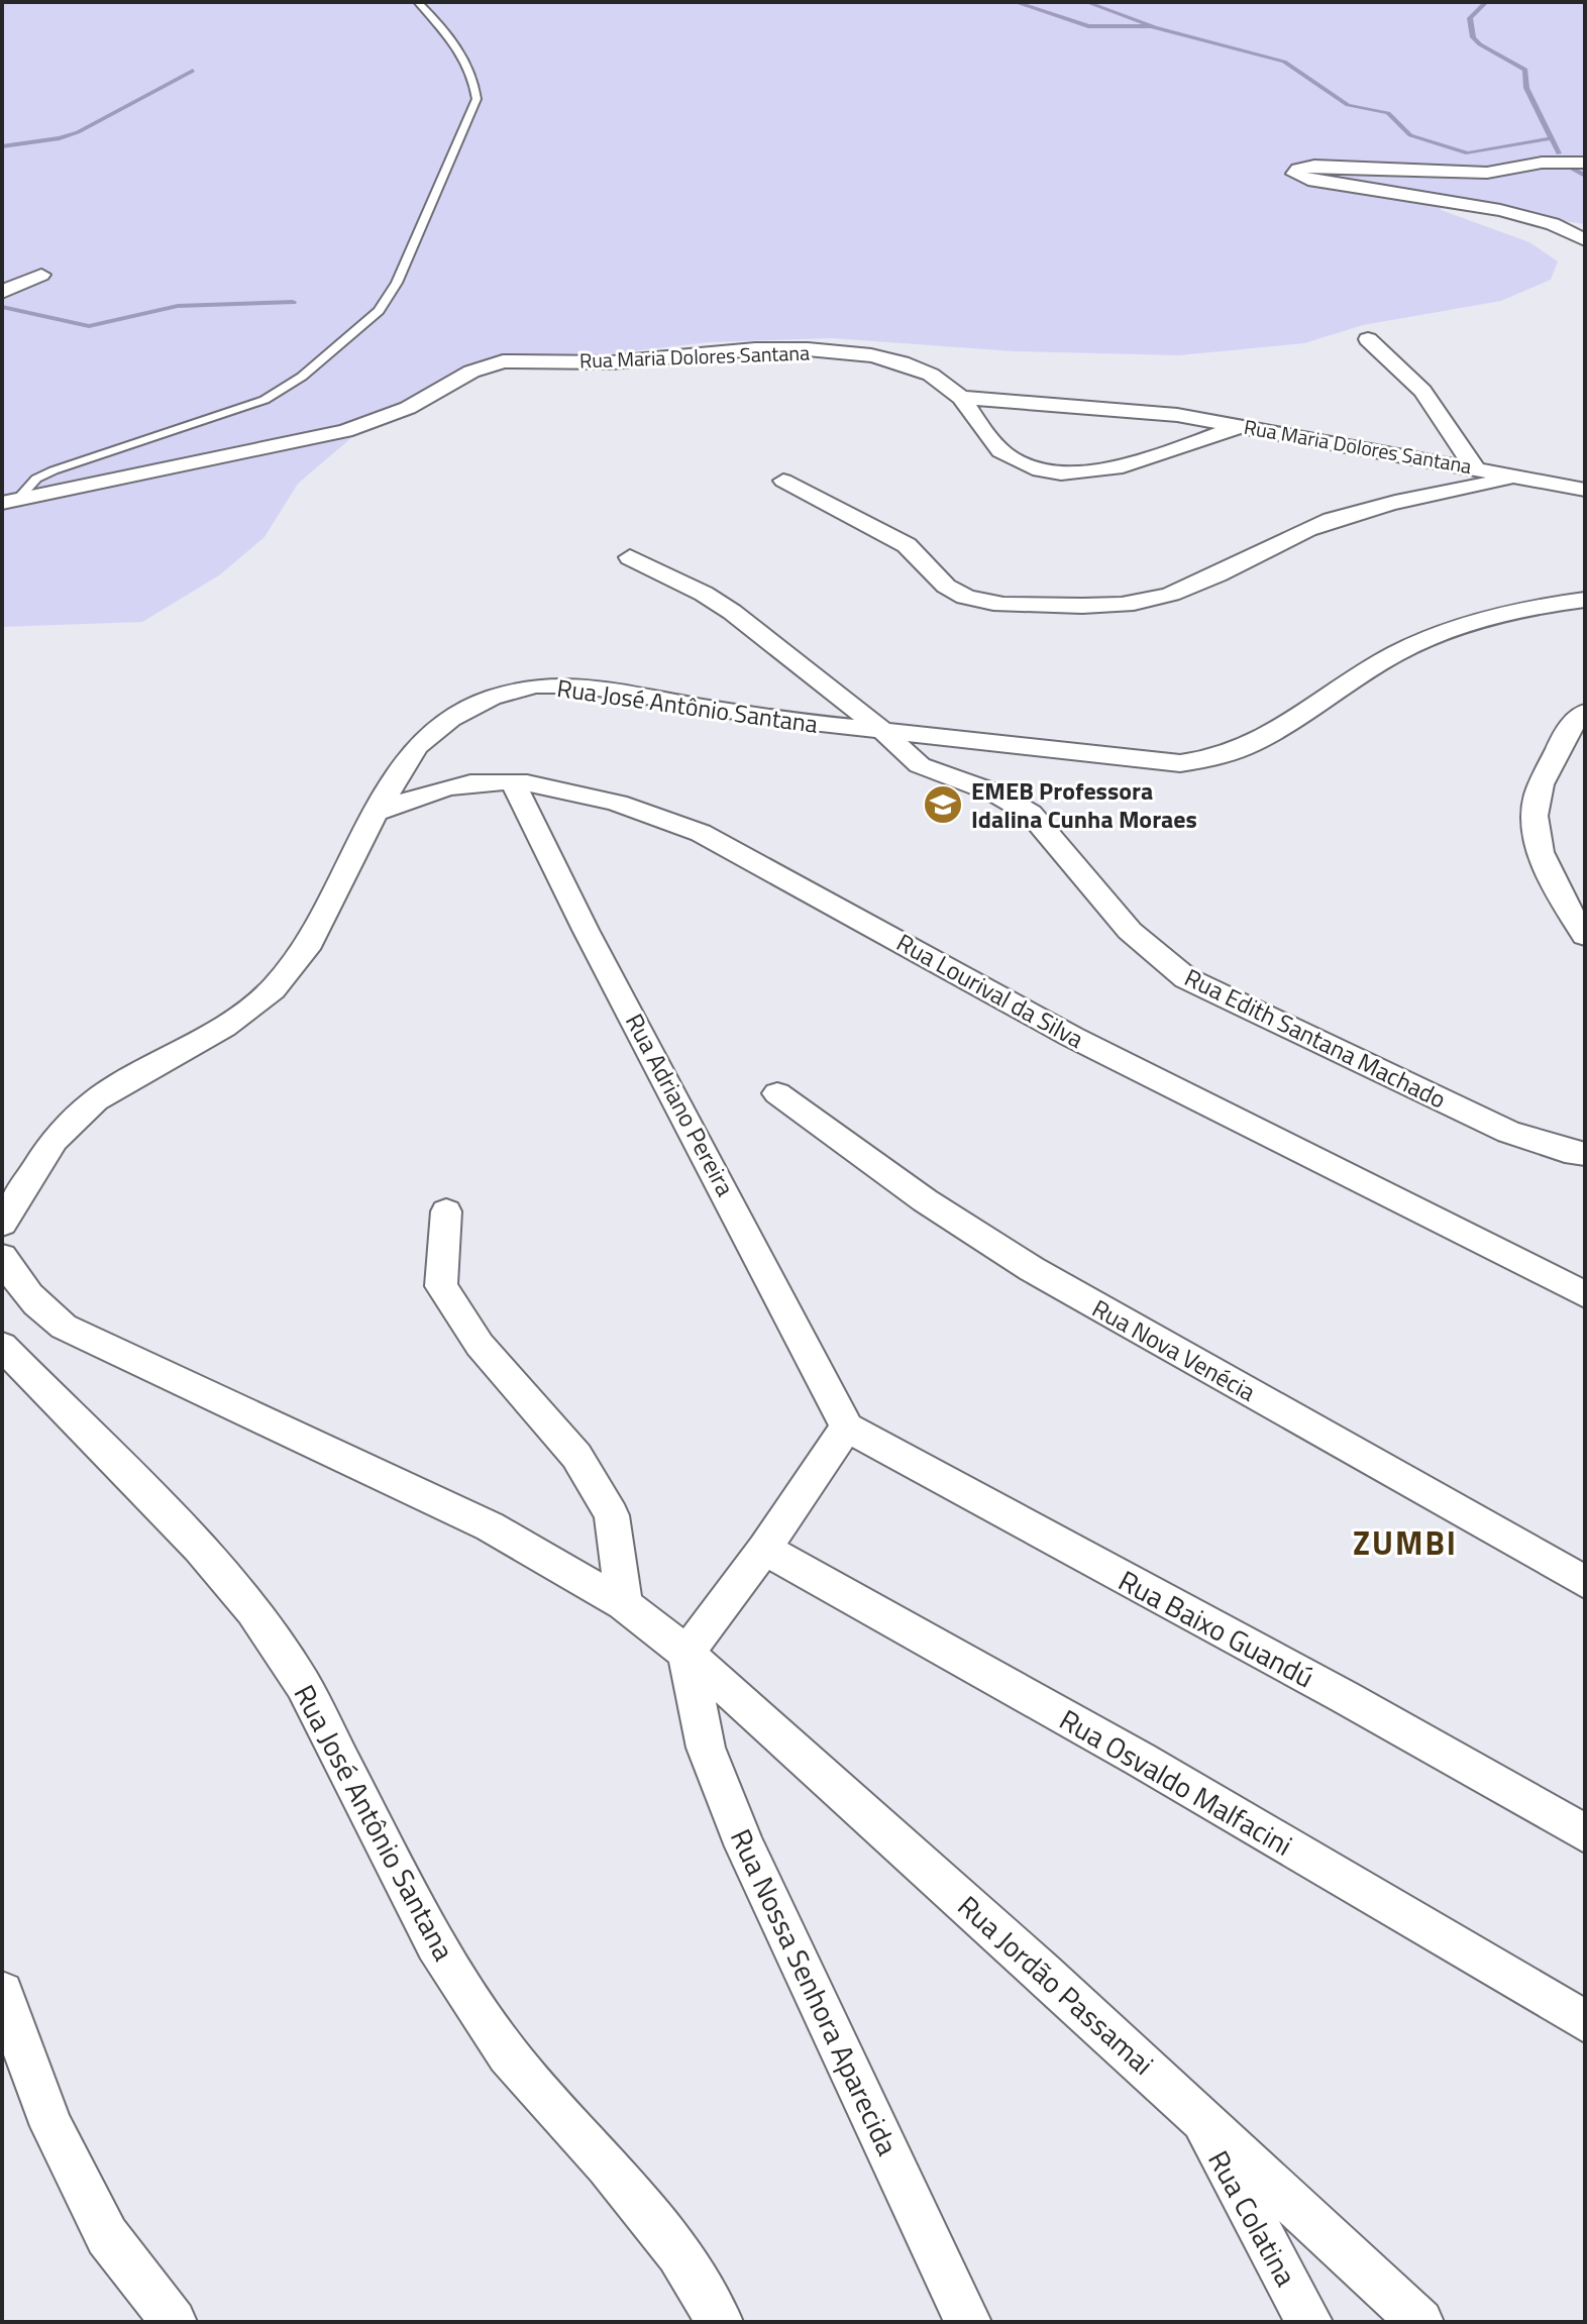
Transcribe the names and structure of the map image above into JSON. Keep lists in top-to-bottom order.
{
  "streets": {
    "street": [
      "Rua Maria Dolores Santana",
      "Rua José Antônio Santana",
      "Rua Lourival da Silva",
      "Rua Edith Santana Machado",
      "Rua Adriano Pereira",
      "Rua Nova Venécia",
      "Rua Baixo Guandú",
      "Rua Osvaldo Malfacini",
      "Rua Jordão Passamai",
      "Rua Nossa Senhora Aparecida",
      "Rua Colatina"
    ]
  },
  "crossings": [
    ["Rua José Antônio Santana", "Rua Lourival da Silva"],
    ["Rua José Antônio Santana", "Rua Edith Santana Machado"],
    ["Rua Lourival da Silva", "Rua Adriano Pereira"],
    ["Rua Adriano Pereira", "Rua Baixo Guandú"],
    ["Rua Jordão Passamai", "Rua Nossa Senhora Aparecida"],
    ["Rua Jordão Passamai", "Rua Colatina"]
  ],
  "districts": ["ZUMBI"],
  "places": {
    "school or university": ["EMEB Professora Idalina Cunha Moraes"]
  }
}
